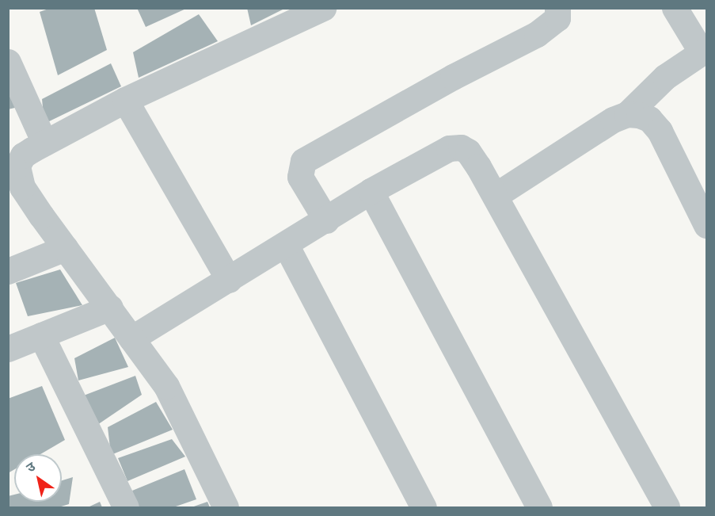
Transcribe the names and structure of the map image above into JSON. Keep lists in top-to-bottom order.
{
  "north": "top left"
}
